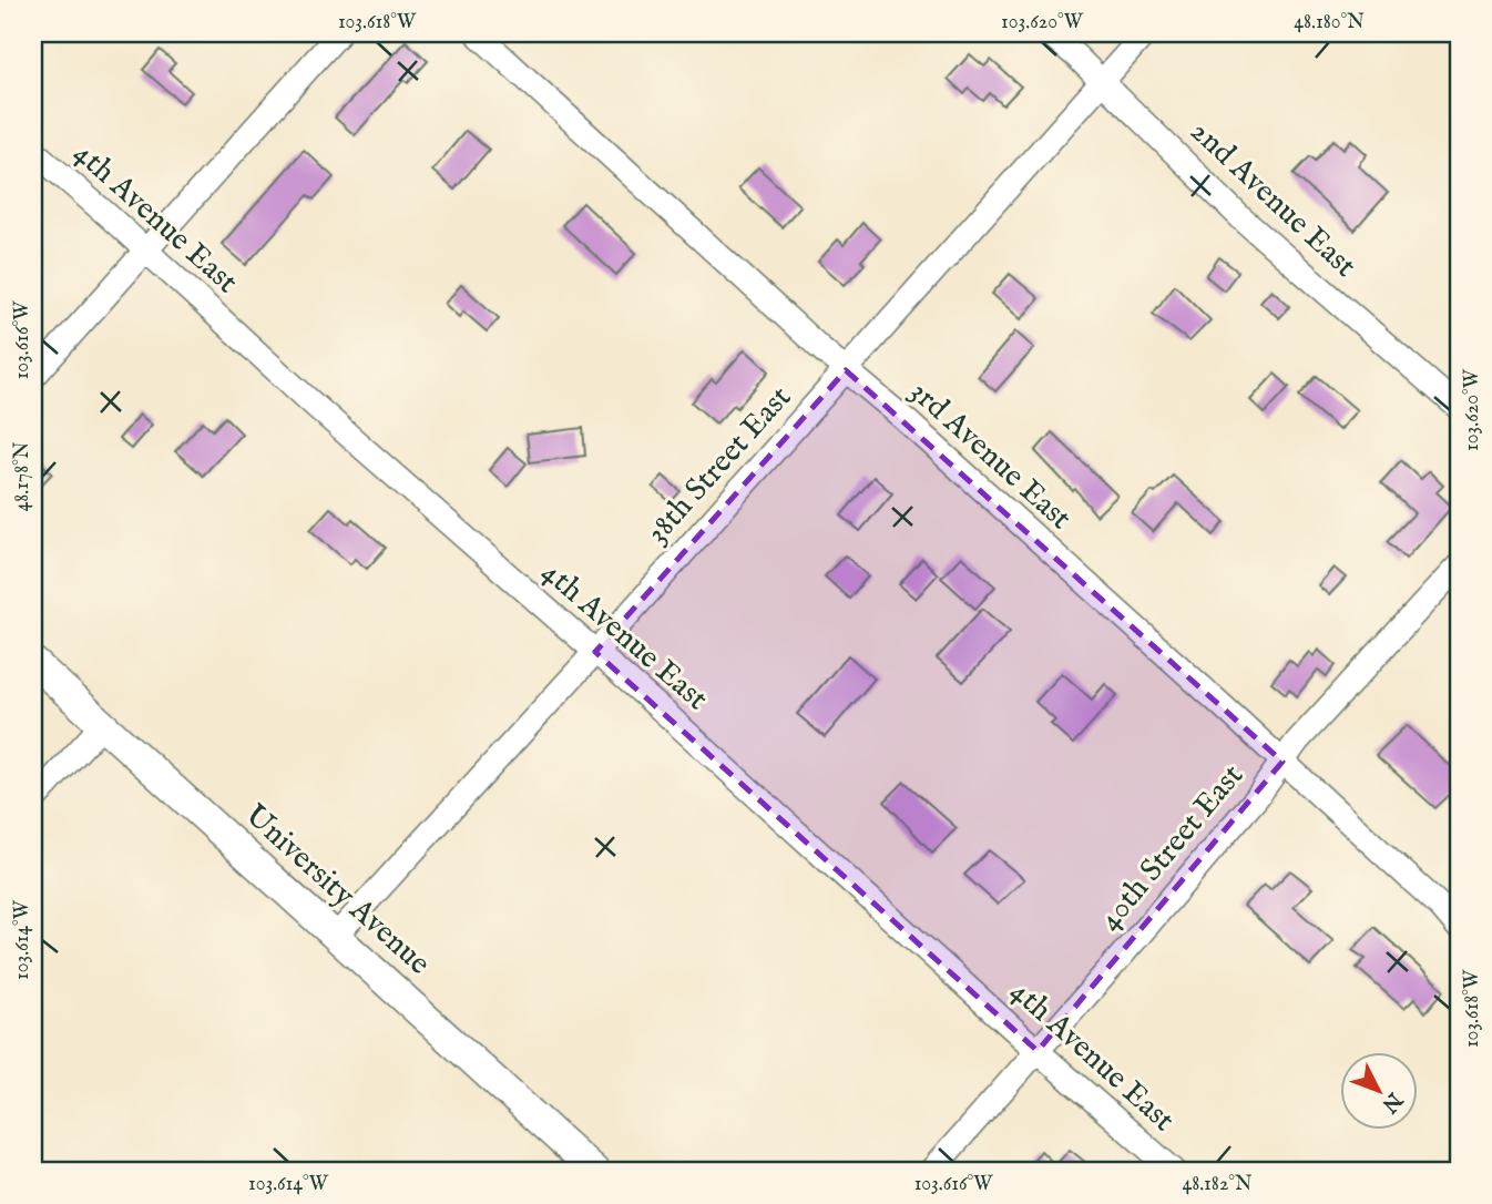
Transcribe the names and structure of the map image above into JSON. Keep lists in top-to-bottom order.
{
  "streets": {
    "street": [
      "2nd Avenue East",
      "4th Avenue East",
      "3rd Avenue East",
      "38th Street East",
      "40th Street East",
      "University Avenue"
    ]
  },
  "crossings": [
    ["2nd Avenue East", "38th Street East"],
    ["4th Avenue East", "38th Street East"],
    ["4th Avenue East", "40th Street East"],
    ["3rd Avenue East", "38th Street East"],
    ["3rd Avenue East", "40th Street East"],
    ["38th Street East", "University Avenue"]
  ],
  "north": "bottom right",
  "coordinates": [
    "103.618°W",
    "103.620°W",
    "48.180°N",
    "103.616°W",
    "48.178°N",
    "103.614°W",
    "48.182°N"
  ]
}
